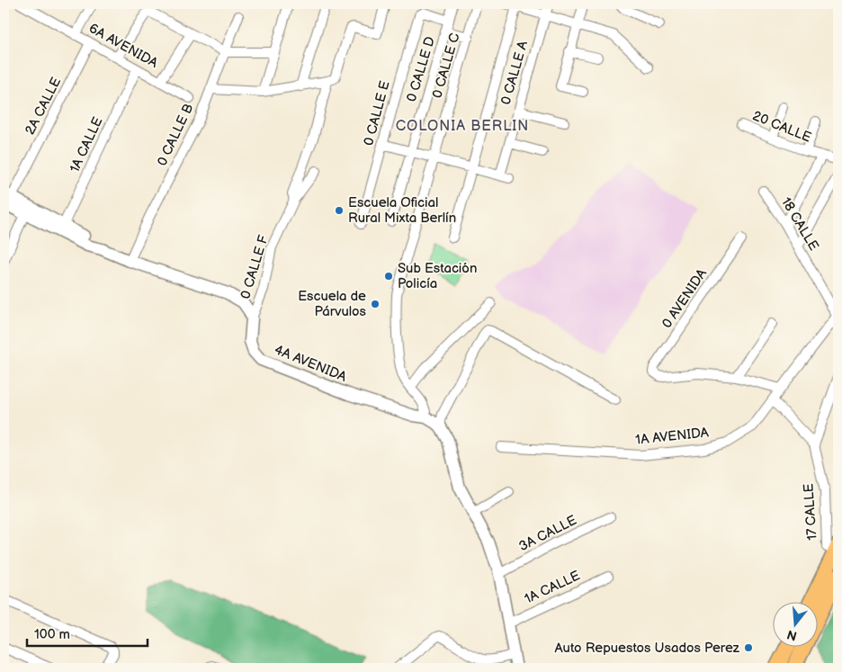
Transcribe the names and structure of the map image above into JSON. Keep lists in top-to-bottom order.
{
  "streets": {
    "street": [
      "6A AVENIDA",
      "0 CALLE C",
      "0 CALLE D",
      "0 CALLE A",
      "2A CALLE",
      "0 CALLE E",
      "20 CALLE",
      "0 CALLE B",
      "1A CALLE",
      "18 CALLE",
      "0 CALLE F",
      "0 AVENIDA",
      "4A AVENIDA",
      "1A AVENIDA",
      "17 CALLE",
      "3A CALLE"
    ]
  },
  "crossings": [
    ["6A AVENIDA", "2A CALLE"],
    ["6A AVENIDA", "1A CALLE"],
    ["0 CALLE C", "4A AVENIDA"],
    ["0 CALLE D", "0 CALLE E"],
    ["18 CALLE", "1A AVENIDA"],
    ["0 CALLE F", "4A AVENIDA"]
  ],
  "districts": ["COLONIA BERLIN"],
  "places": [
    "Escuela Oficial Rural Mixta Berlín",
    "Sub Estación Policía",
    "Escuela de Párvulos",
    "Auto Repuestos Usados Perez"
  ],
  "scale_bar": "100 m",
  "north": "bottom"
}
